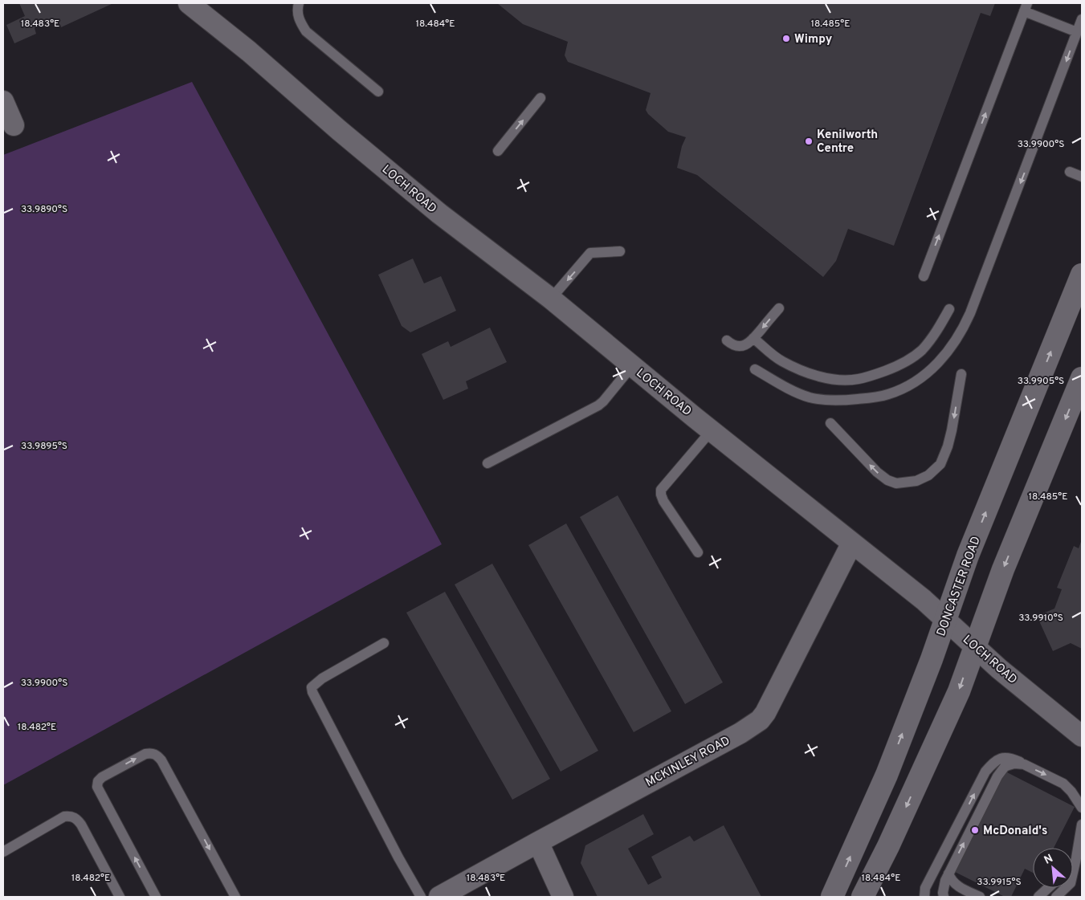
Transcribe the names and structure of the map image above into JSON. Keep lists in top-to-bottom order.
{
  "streets": {
    "street": ["LOCH ROAD", "DONCASTER ROAD", "MCKINLEY ROAD"]
  },
  "crossings": [
    ["LOCH ROAD", "DONCASTER ROAD"],
    ["LOCH ROAD", "MCKINLEY ROAD"]
  ],
  "places": ["Wimpy", "Kenilworth Centre", "McDonald's"],
  "north": "top left",
  "coordinates": [
    "18.483°E",
    "18.484°E",
    "18.485°E",
    "33.9900°S",
    "33.9890°S",
    "33.9905°S",
    "33.9895°S",
    "33.9910°S",
    "18.482°E",
    "33.9915°S"
  ]
}
